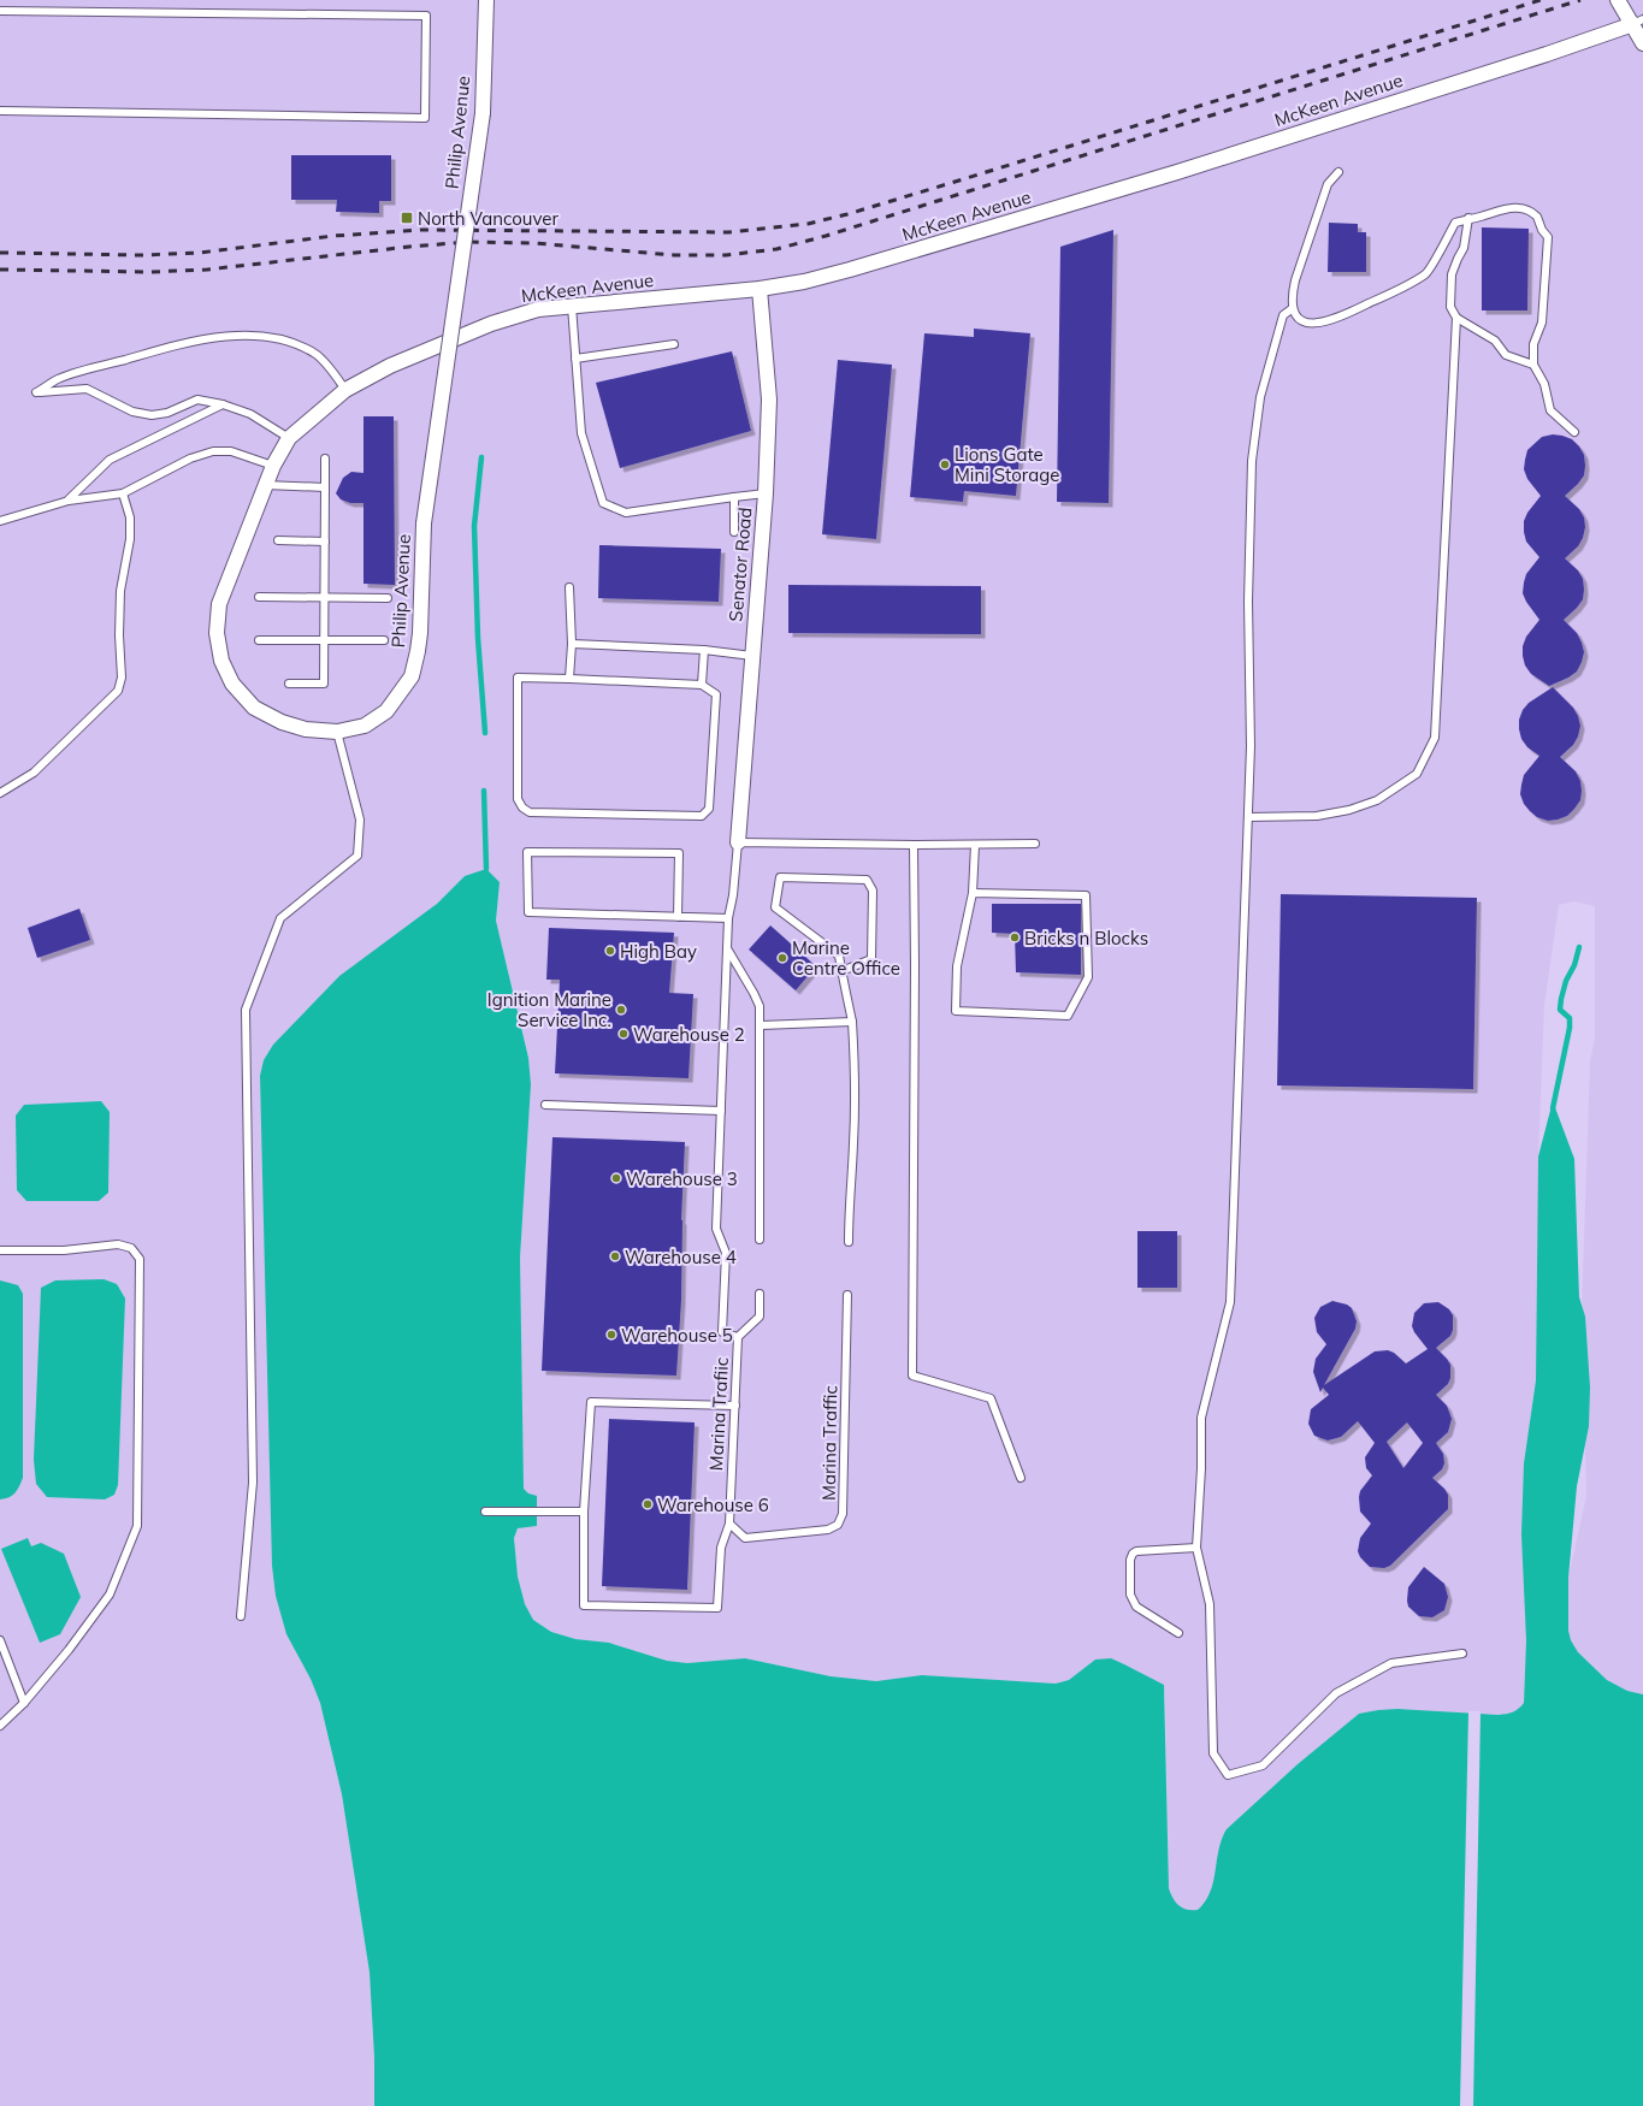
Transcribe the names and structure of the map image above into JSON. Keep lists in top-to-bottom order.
{
  "streets": {
    "street": ["McKeen Avenue", "Philip Avenue", "Senator Road"],
    "lane": ["Marina Trafiic", "Marina Traffic"]
  },
  "crossings": [
    ["McKeen Avenue", "Philip Avenue"],
    ["McKeen Avenue", "Senator Road"],
    ["Marina Trafiic", "Marina Traffic"]
  ],
  "places": {
    "transit": ["North Vancouver"],
    "other": [
      "Lions Gate Mini Storage",
      "Bricks n Blocks",
      "High Bay",
      "Marine Centre Office",
      "Ignition Marine Service Inc.",
      "Warehouse 2",
      "Warehouse 3",
      "Warehouse 4",
      "Warehouse 5",
      "Warehouse 6"
    ]
  }
}
